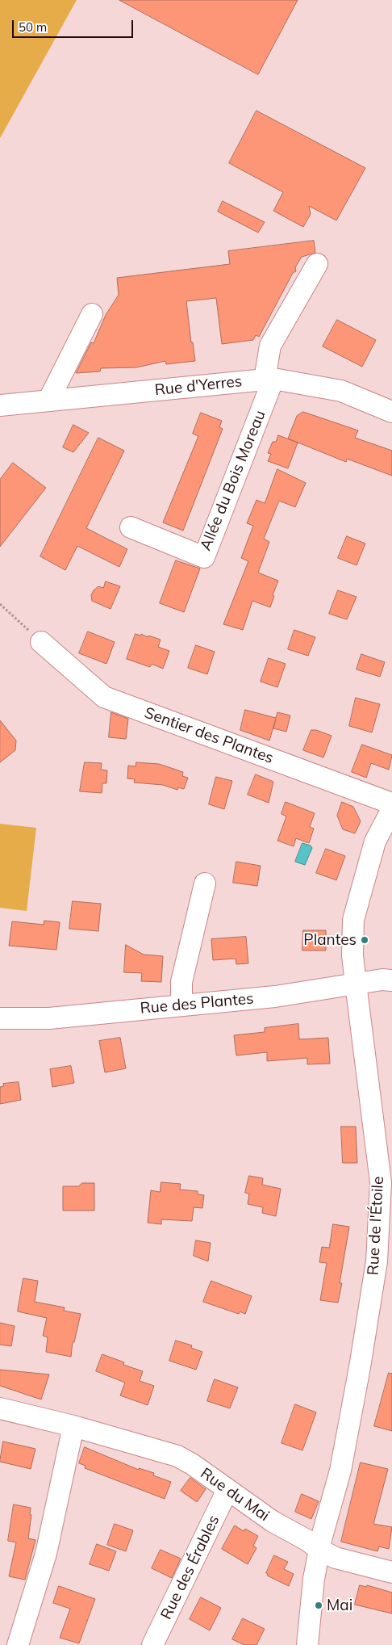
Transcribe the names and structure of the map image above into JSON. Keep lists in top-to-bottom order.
{
  "streets": {
    "street": [
      "Rue d'Yerres",
      "Allée du Bois Moreau",
      "Sentier des Plantes",
      "Rue des Plantes",
      "Rue de l'Étoile",
      "Rue du Mai",
      "Rue des Érables"
    ]
  },
  "crossings": [
    ["Rue d'Yerres", "Allée du Bois Moreau"],
    ["Rue des Plantes", "Rue de l'Étoile"],
    ["Rue de l'Étoile", "Rue du Mai"],
    ["Rue du Mai", "Rue des Érables"]
  ],
  "places": ["Plantes", "Mai"],
  "scale_bar": "50 m"
}
